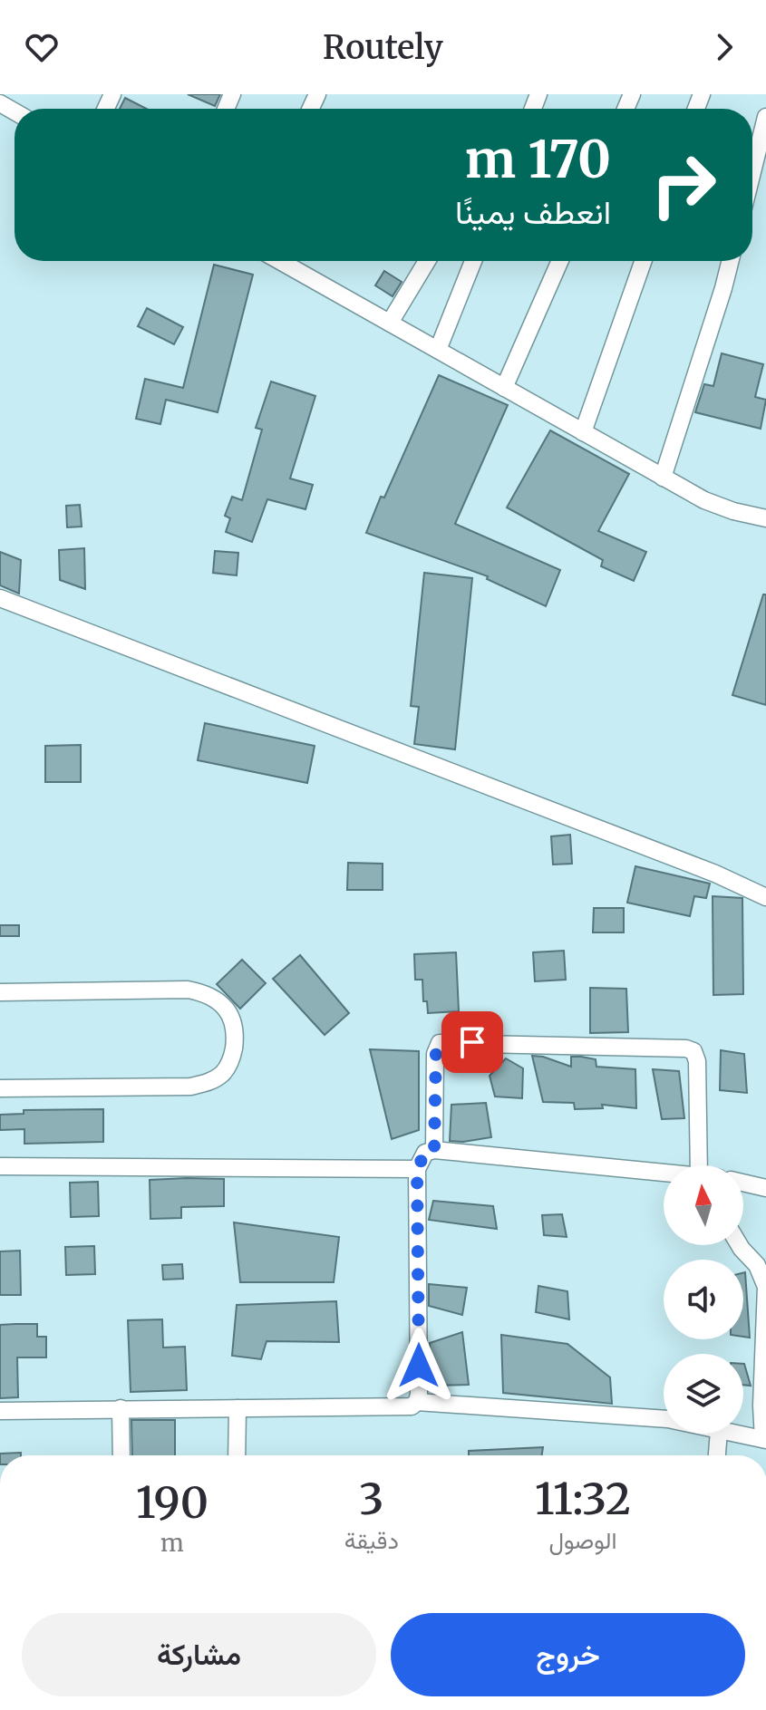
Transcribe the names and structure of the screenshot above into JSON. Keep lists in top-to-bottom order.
{
  "north": "top",
  "page": {
    "header": "Routely",
    "turn": ["170 m", "انعطف يمينًا"],
    "eta": [
      "11:32",
      "الوصول",
      "3",
      "دقيقة",
      "190",
      "m"
    ],
    "buttons": ["خروج", "مشاركة"]
  }
}
